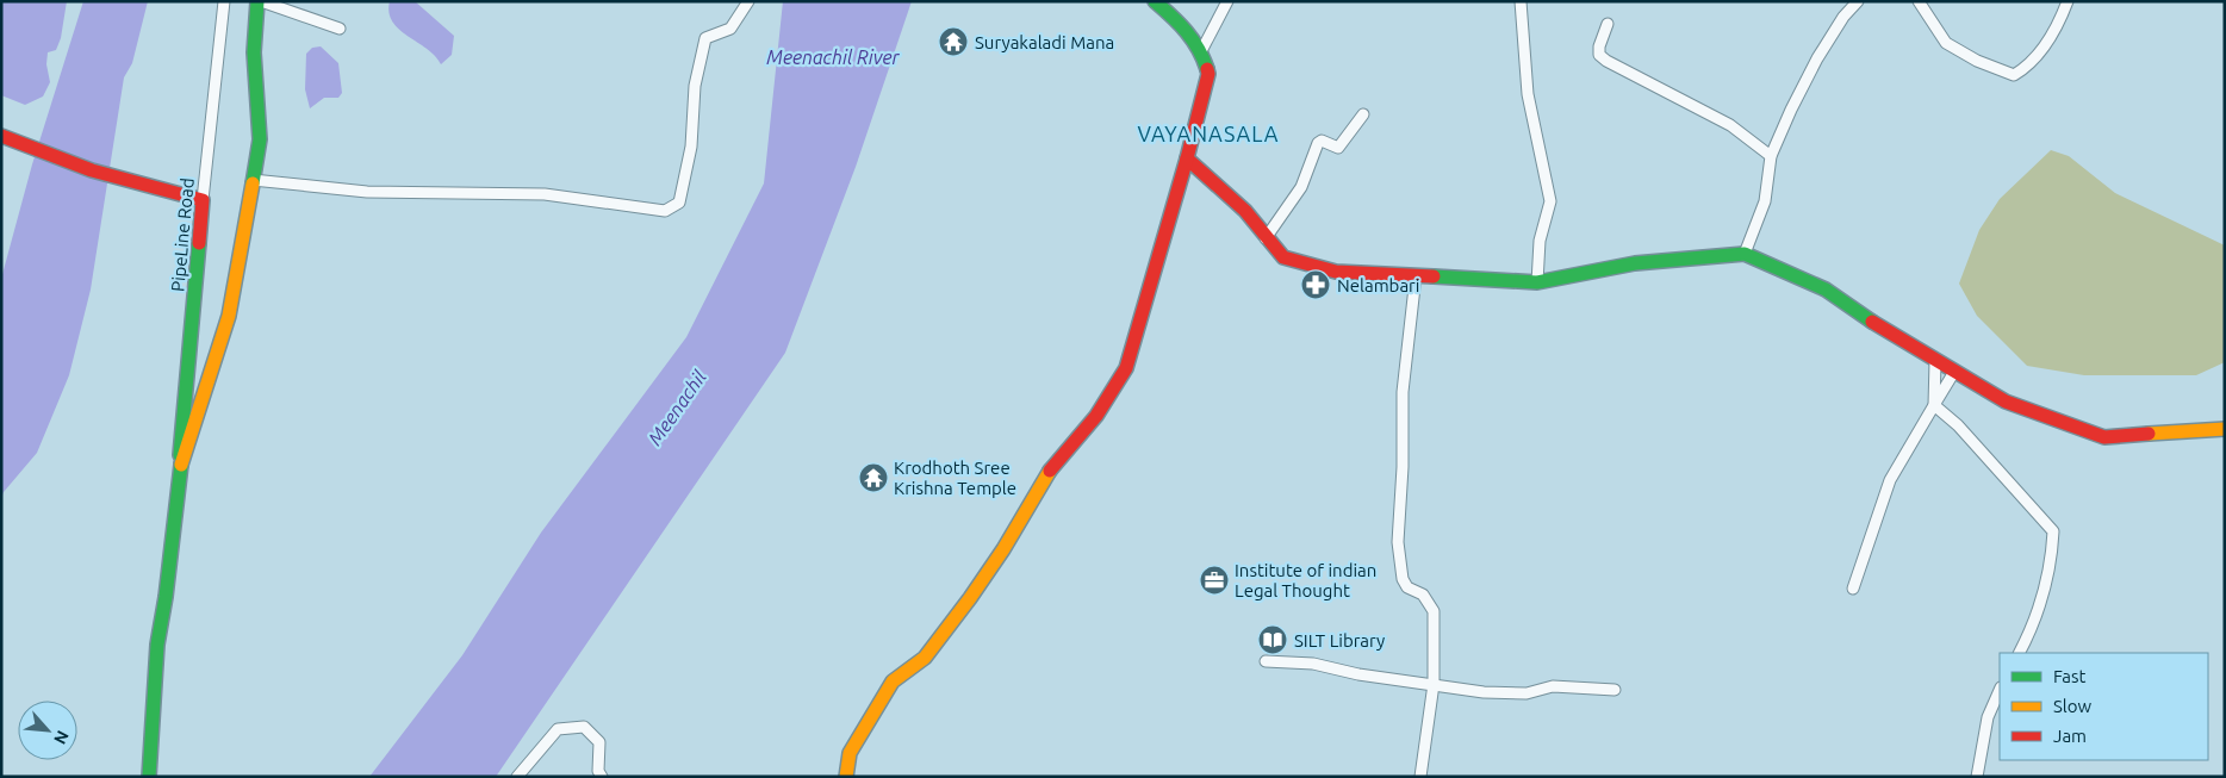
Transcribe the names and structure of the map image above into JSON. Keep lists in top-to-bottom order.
{
  "streets": {
    "main road": ["PipeLine Road"]
  },
  "districts": ["VAYANASALA"],
  "water": ["Meenachil River", "Meenachil"],
  "places": {
    "temple": ["Suryakaladi Mana", "Krodhoth Sree Krishna Temple"],
    "pharmacy": ["Nelambari"],
    "office": ["Institute of indian Legal Thought"],
    "library": ["SILT Library"]
  },
  "legend": ["Fast", "Slow", "Jam"],
  "north": "bottom right"
}
